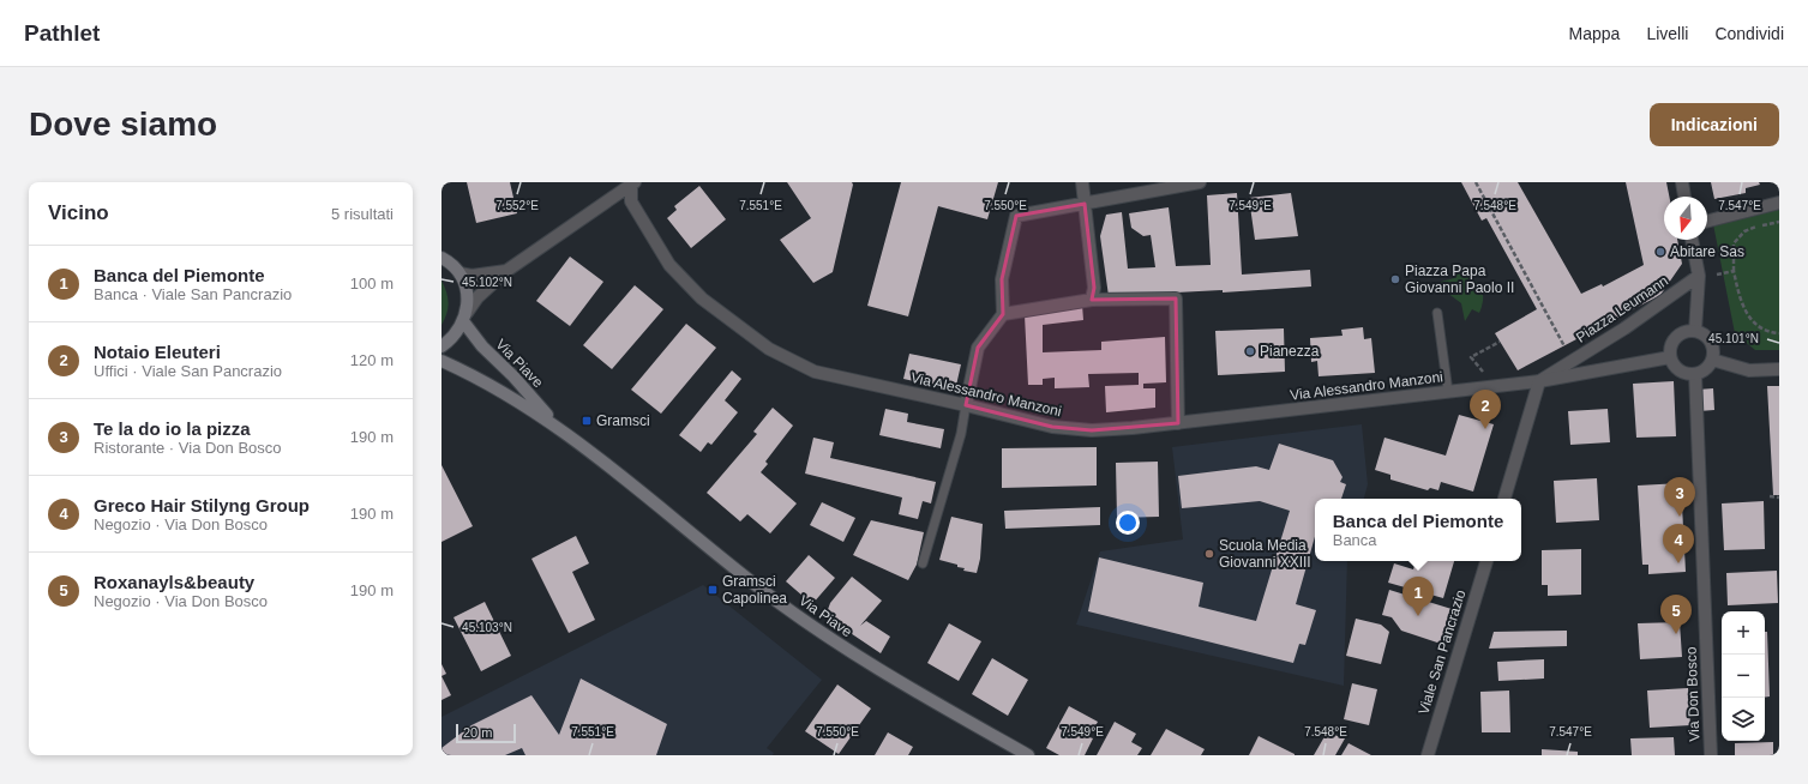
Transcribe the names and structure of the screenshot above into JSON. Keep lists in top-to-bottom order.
{
  "streets": {
    "main road": ["Via Piave"],
    "street": [
      "Piazza Leumann",
      "Via Alessandro Manzoni",
      "Viale San Pancrazio",
      "Via Don Bosco"
    ]
  },
  "crossings": [
    ["Piazza Leumann", "Via Alessandro Manzoni"]
  ],
  "places": {
    "other": [
      "Abitare Sas",
      "Piazza Papa Giovanni Paolo II",
      "Pianezza",
      "Scuola Media Giovanni XXIII"
    ],
    "transit": ["Gramsci", "Gramsci Capolinea"]
  },
  "scale_bar": "20 m",
  "north": "bottom",
  "page": {
    "header": "Pathlet",
    "nav": ["Mappa", "Livelli", "Condividi"],
    "buttons": "Indicazioni",
    "title": "Dove siamo",
    "heading": ["Vicino", "5 risultati"],
    "list": [
      {
        "mark": "1",
        "name": "Banca del Piemonte",
        "note": "Banca · Viale San Pancrazio",
        "value": "100 m"
      },
      {
        "mark": "2",
        "name": "Notaio Eleuteri",
        "note": "Uffici · Viale San Pancrazio",
        "value": "120 m"
      },
      {
        "mark": "3",
        "name": "Te la do io la pizza",
        "note": "Ristorante · Via Don Bosco",
        "value": "190 m"
      },
      {
        "mark": "4",
        "name": "Greco Hair Stilyng Group",
        "note": "Negozio · Via Don Bosco",
        "value": "190 m"
      },
      {
        "mark": "5",
        "name": "Roxanayls&beauty",
        "note": "Negozio · Via Don Bosco",
        "value": "190 m"
      }
    ],
    "pins": [
      "2",
      "3",
      "4",
      "1",
      "5"
    ],
    "popup": ["Banca del Piemonte", "Banca"],
    "map_buttons": ["+", "−"],
    "scale": "20 m"
  },
  "coordinates": [
    "7.552°E",
    "7.551°E",
    "7.550°E",
    "7.549°E",
    "7.548°E",
    "7.547°E",
    "45.102°N",
    "45.101°N",
    "45.103°N"
  ]
}
